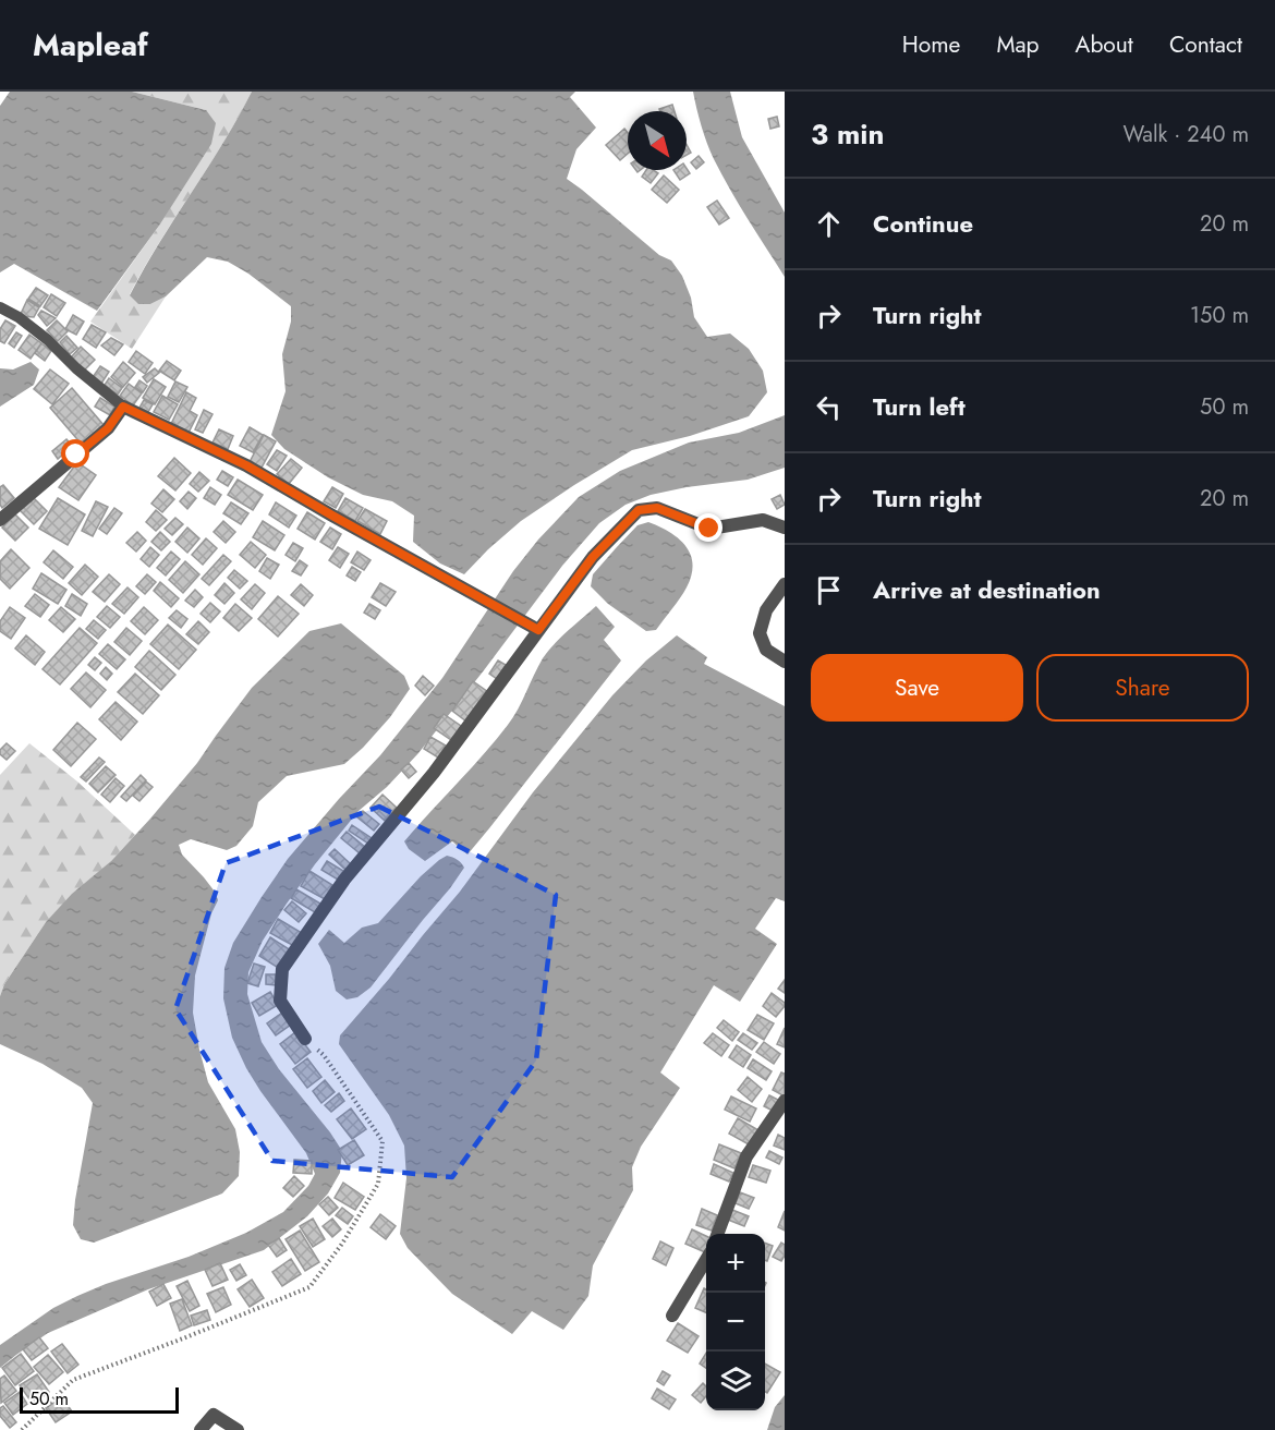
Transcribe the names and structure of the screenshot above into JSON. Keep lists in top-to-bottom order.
{
  "scale_bar": "50 m",
  "north": "bottom right",
  "page": {
    "header": "Mapleaf",
    "nav": [
      "Home",
      "Map",
      "About",
      "Contact"
    ],
    "heading": ["3 min", "Walk · 240 m"],
    "list": [
      ["Continue", "20 m"],
      ["Turn right", "150 m"],
      ["Turn left", "50 m"],
      ["Turn right", "20 m"],
      "Arrive at destination"
    ],
    "buttons": ["Save", "Share"],
    "map_buttons": ["+", "−"],
    "scale": "50 m"
  }
}
